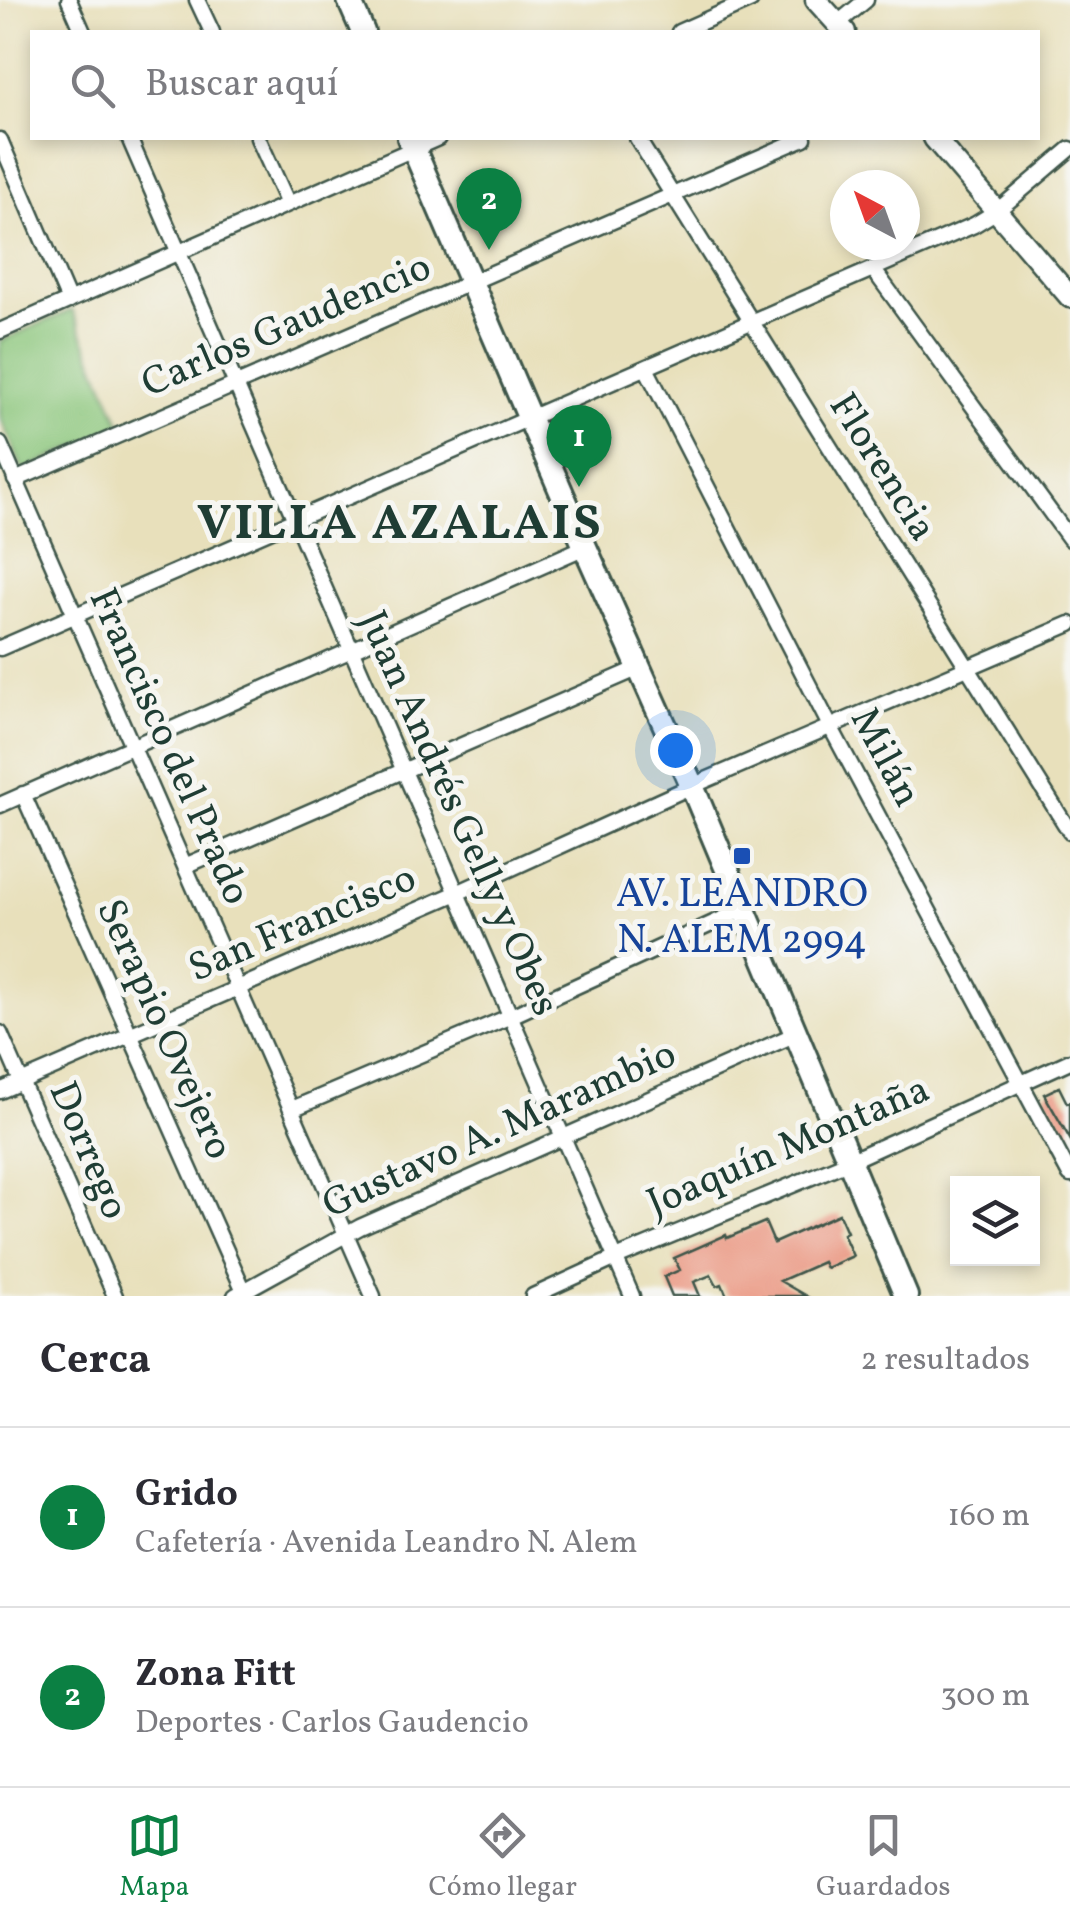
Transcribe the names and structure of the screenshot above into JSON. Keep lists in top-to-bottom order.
{
  "streets": {
    "street": [
      "Carlos Gaudencio",
      "Florencia",
      "Francisco del Prado",
      "Milán",
      "Juan Andrés Gelly y Obes",
      "San Francisco",
      "Serapio Ovejero",
      "Gustavo A. Marambio",
      "Joaquín Montaña",
      "Dorrego"
    ]
  },
  "crossings": [
    ["Carlos Gaudencio", "Florencia"],
    ["Carlos Gaudencio", "Francisco del Prado"],
    ["Carlos Gaudencio", "Juan Andrés Gelly y Obes"],
    ["Florencia", "San Francisco"],
    ["Francisco del Prado", "San Francisco"],
    ["Francisco del Prado", "Gustavo A. Marambio"],
    ["Milán", "San Francisco"],
    ["Milán", "Joaquín Montaña"],
    ["Juan Andrés Gelly y Obes", "San Francisco"],
    ["Juan Andrés Gelly y Obes", "Gustavo A. Marambio"],
    ["Juan Andrés Gelly y Obes", "Joaquín Montaña"],
    ["San Francisco", "Serapio Ovejero"],
    ["San Francisco", "Dorrego"],
    ["Serapio Ovejero", "Gustavo A. Marambio"]
  ],
  "districts": ["VILLA AZALAIS"],
  "places": {
    "transit": ["AV. LEANDRO N. ALEM 2994"]
  },
  "north": "top left",
  "page": {
    "search": "Buscar aquí",
    "pins": ["2", "1"],
    "heading": ["Cerca", "2 resultados"],
    "list": [
      {
        "mark": "1",
        "name": "Grido",
        "note": "Cafetería · Avenida Leandro N. Alem",
        "value": "160 m"
      },
      {
        "mark": "2",
        "name": "Zona Fitt",
        "note": "Deportes · Carlos Gaudencio",
        "value": "300 m"
      }
    ],
    "nav": ["Mapa", "Cómo llegar", "Guardados"]
  }
}
